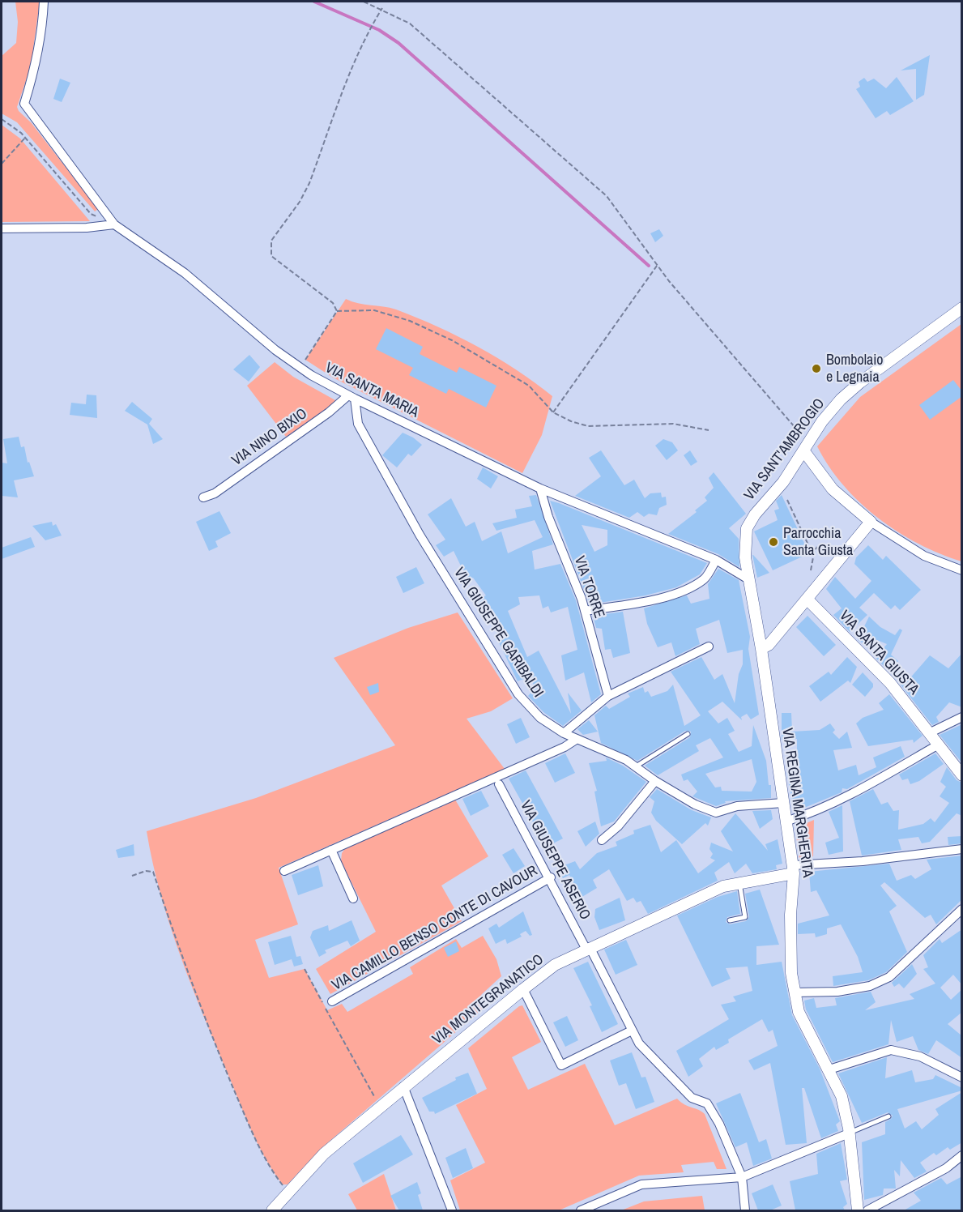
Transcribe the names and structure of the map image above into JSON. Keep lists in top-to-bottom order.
{
  "streets": {
    "street": [
      "VIA SANTA MARIA",
      "VIA NINO BIXIO",
      "VIA SANT'AMBROGIO",
      "VIA TORRE",
      "VIA GIUSEPPE GARIBALDI",
      "VIA SANTA GIUSTA",
      "VIA REGINA MARGHERITA",
      "VIA GIUSEPPE ASERIO",
      "VIA CAMILLO BENSO CONTE DI CAVOUR",
      "VIA MONTEGRANATICO"
    ]
  },
  "crossings": [
    ["VIA SANTA MARIA", "VIA NINO BIXIO"],
    ["VIA SANTA MARIA", "VIA SANT'AMBROGIO"],
    ["VIA SANTA MARIA", "VIA TORRE"],
    ["VIA SANTA MARIA", "VIA GIUSEPPE GARIBALDI"],
    ["VIA NINO BIXIO", "VIA GIUSEPPE GARIBALDI"],
    ["VIA SANT'AMBROGIO", "VIA REGINA MARGHERITA"],
    ["VIA GIUSEPPE GARIBALDI", "VIA REGINA MARGHERITA"],
    ["VIA REGINA MARGHERITA", "VIA MONTEGRANATICO"],
    ["VIA GIUSEPPE ASERIO", "VIA CAMILLO BENSO CONTE DI CAVOUR"],
    ["VIA GIUSEPPE ASERIO", "VIA MONTEGRANATICO"]
  ],
  "places": ["Bombolaio e Legnaia", "Parrocchia Santa Giusta"]
}
